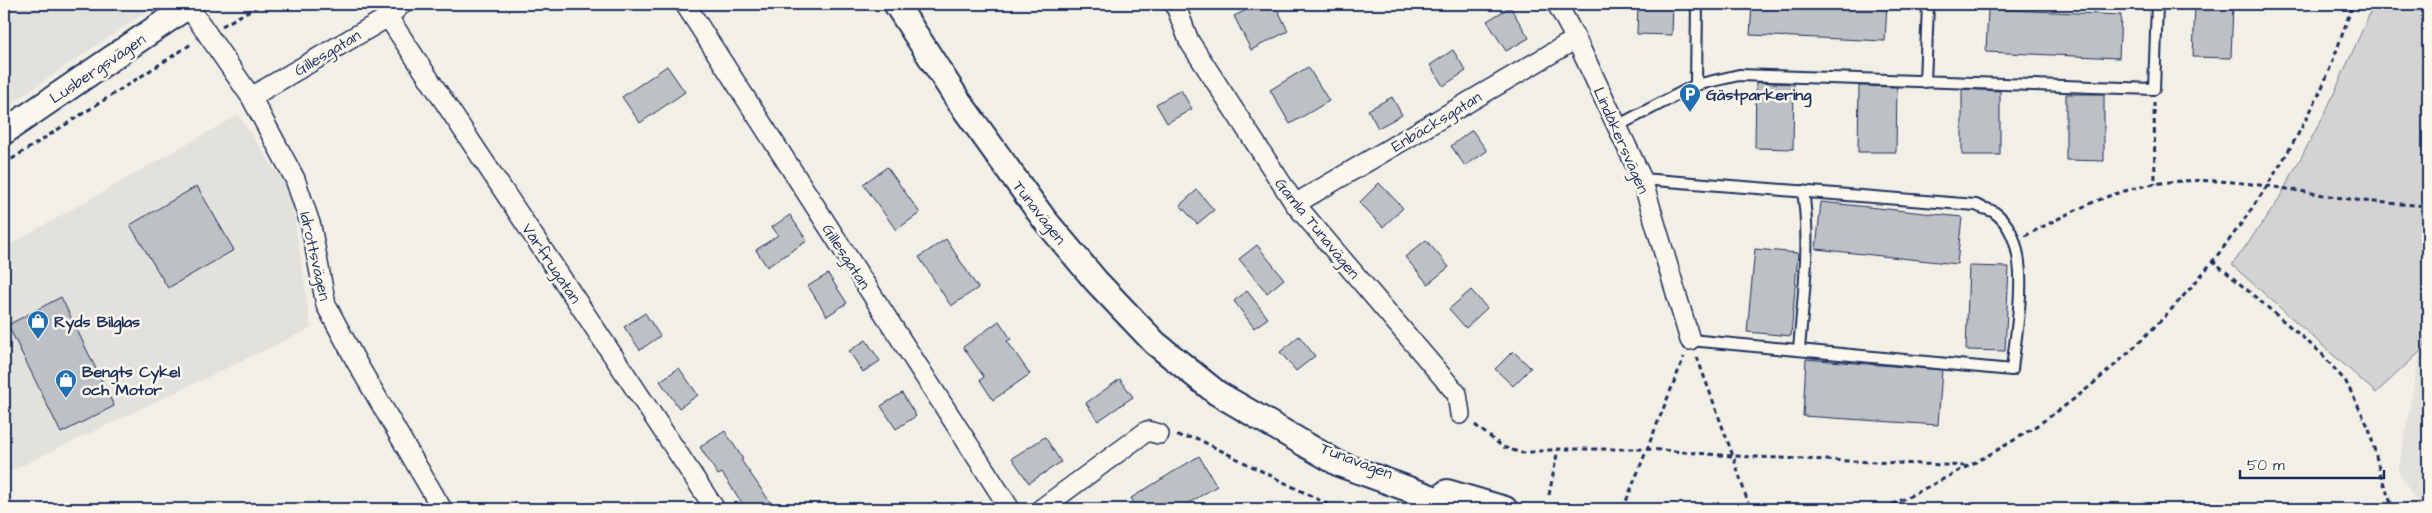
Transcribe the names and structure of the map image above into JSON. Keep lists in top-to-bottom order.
{
  "streets": {
    "street": [
      "Gillesgatan",
      "Lusbergsvägen",
      "Enbäcksgatan",
      "Lindåkersvägen",
      "Tunavägen",
      "Gamla Tunavägen",
      "Idrottsvägen",
      "Vårfrugatan"
    ]
  },
  "crossings": [
    ["Gillesgatan", "Idrottsvägen"],
    ["Gillesgatan", "Vårfrugatan"],
    ["Lusbergsvägen", "Idrottsvägen"],
    ["Enbäcksgatan", "Lindåkersvägen"],
    ["Enbäcksgatan", "Gamla Tunavägen"]
  ],
  "places": {
    "parking": ["Gästparkering"],
    "shop": ["Ryds Bilglas", "Bengts Cykel och Motor"]
  },
  "scale_bar": "50 m"
}
